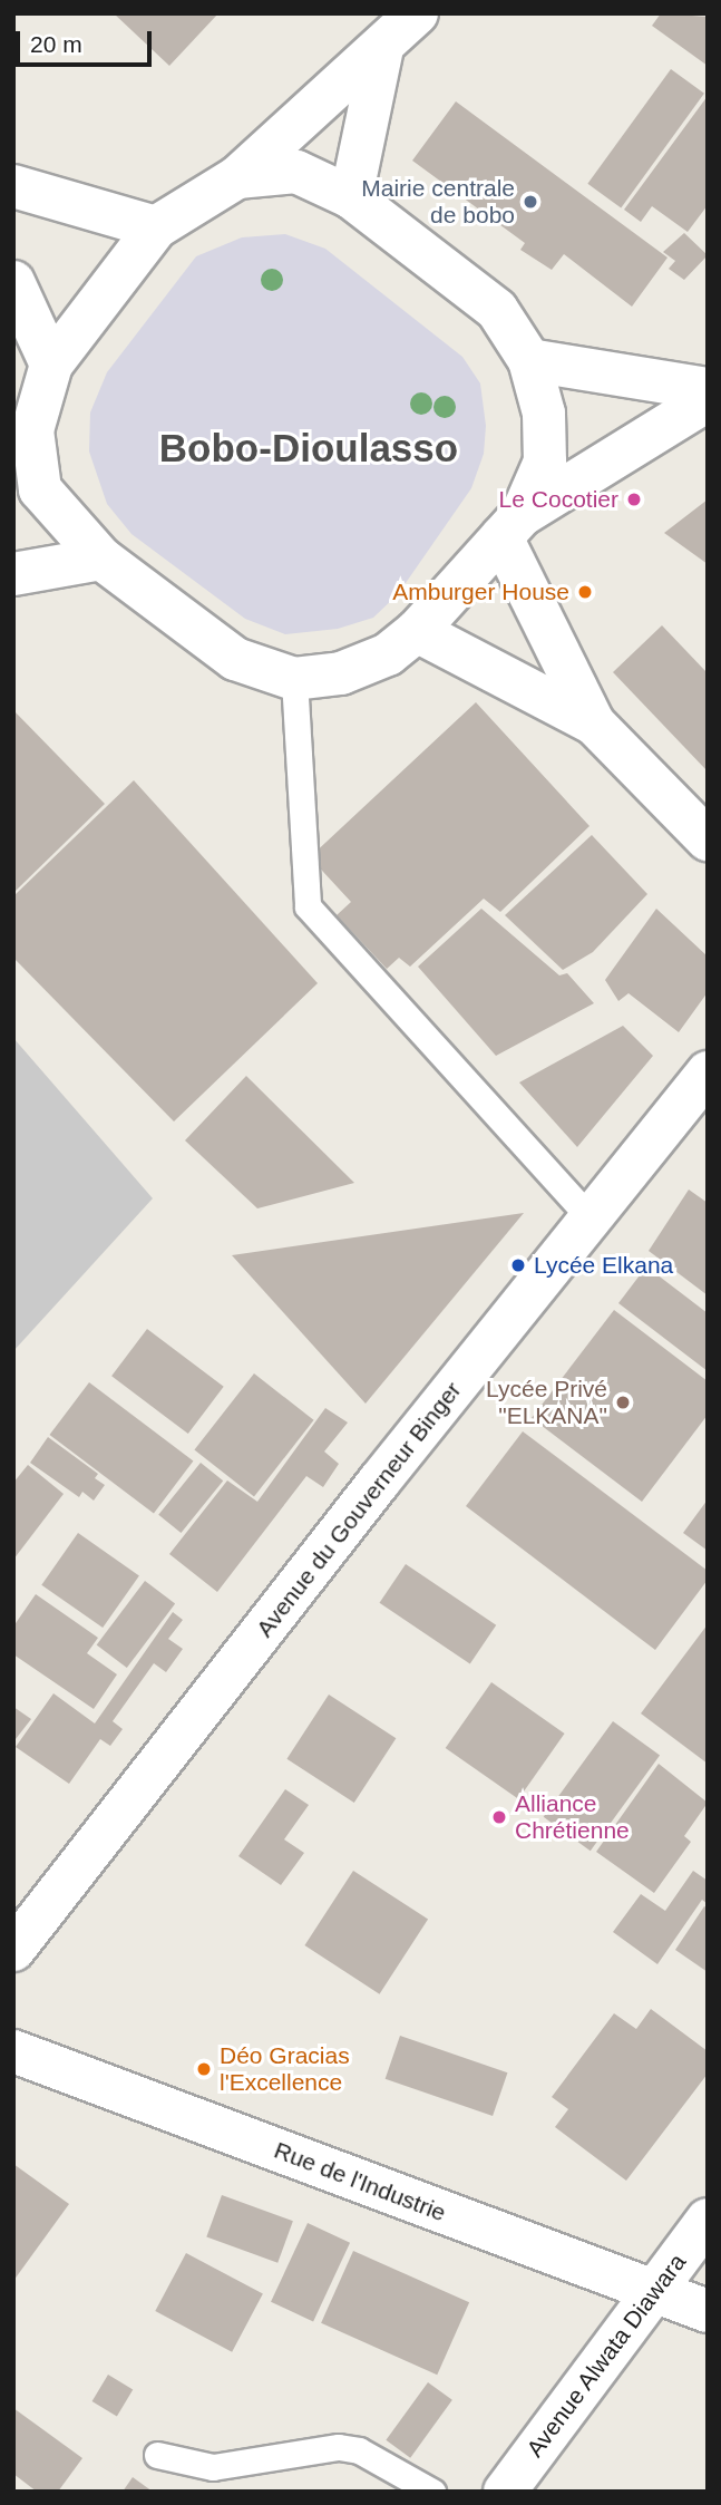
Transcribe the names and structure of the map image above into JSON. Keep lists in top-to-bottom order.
{
  "streets": {
    "street": ["Avenue du Gouverneur Binger", "Rue de l'Industrie", "Avenue Alwata Diawara"]
  },
  "crossings": [
    ["Rue de l'Industrie", "Avenue Alwata Diawara"]
  ],
  "districts": ["Bobo-Dioulasso"],
  "places": [
    "Mairie centrale de bobo",
    "Le Cocotier",
    "Amburger House",
    "Lycée Elkana",
    "Lycée Privé \"ELKANA\"",
    "Alliance Chrétienne",
    "Déo Gracias l'Excellence"
  ],
  "scale_bar": "20 m"
}
